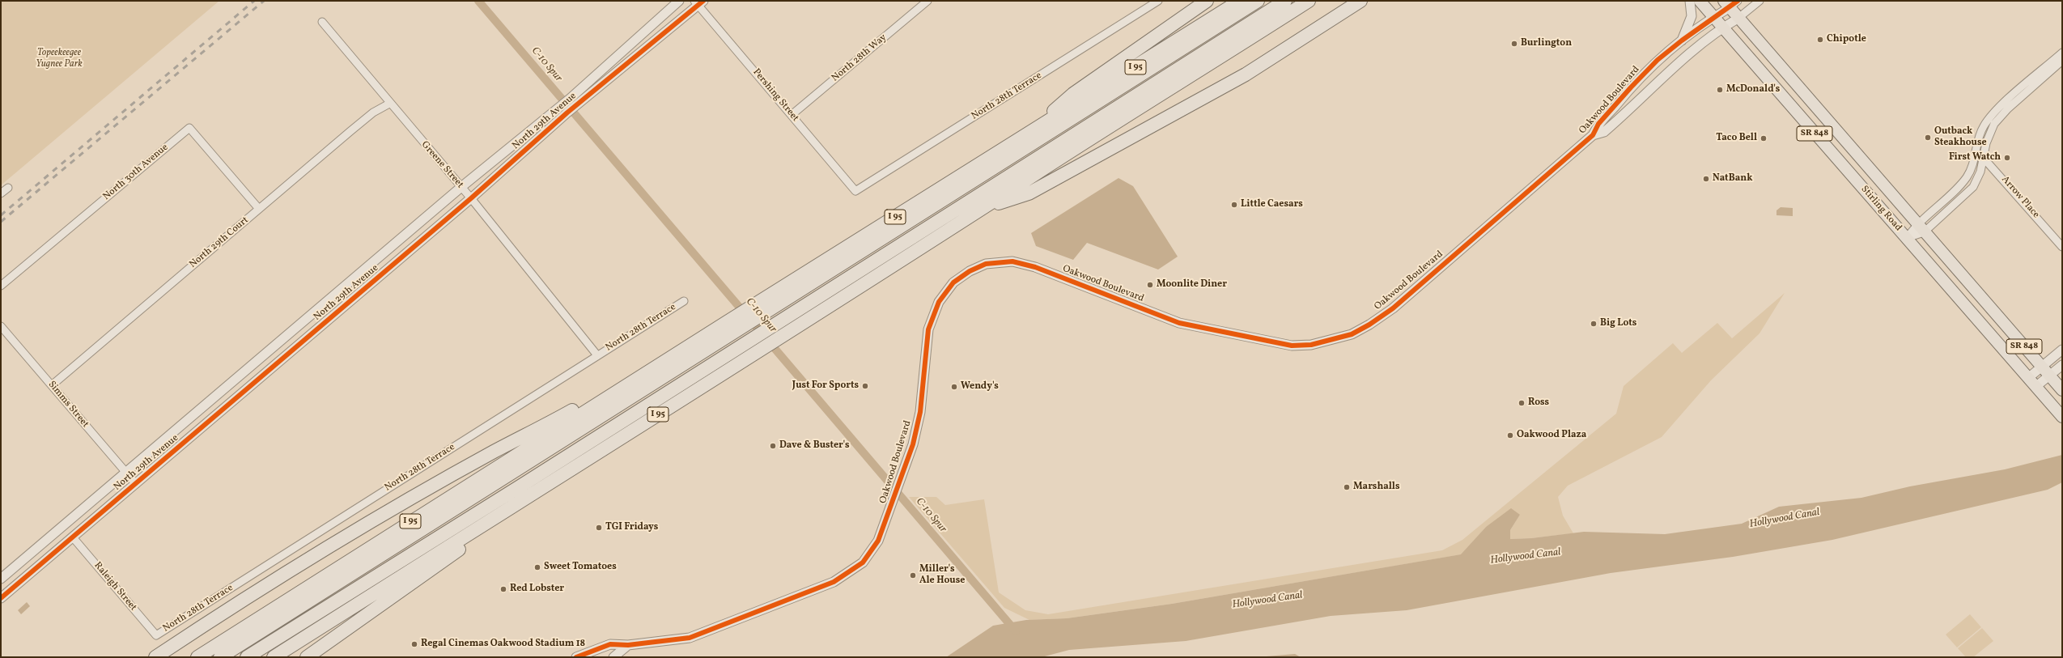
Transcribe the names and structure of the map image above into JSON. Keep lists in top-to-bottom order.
{
  "streets": {
    "highway": ["I 95"],
    "main road": ["SR 848", "Stirling Road"],
    "street": [
      "North 28th Way",
      "Pershing Street",
      "North 28th Terrace",
      "Oakwood Boulevard",
      "North 29th Avenue",
      "Greene Street",
      "North 30th Avenue",
      "Arrow Place",
      "North 29th Court",
      "Simms Street",
      "Raleigh Street"
    ]
  },
  "crossings": [
    ["North 28th Way", "Pershing Street"],
    ["Pershing Street", "North 28th Terrace"],
    ["Pershing Street", "North 29th Avenue"],
    ["North 28th Terrace", "Greene Street"],
    ["North 28th Terrace", "Raleigh Street"],
    ["Oakwood Boulevard", "Stirling Road"],
    ["North 29th Avenue", "Greene Street"],
    ["North 29th Avenue", "Simms Street"],
    ["North 29th Avenue", "Raleigh Street"],
    ["Greene Street", "North 29th Court"],
    ["North 30th Avenue", "North 29th Court"],
    ["North 29th Court", "Simms Street"]
  ],
  "water": ["C-10 Spur", "Hollywood Canal"],
  "parks": ["Topeekeegee Yugnee Park"],
  "places": [
    "Chipotle",
    "Burlington",
    "McDonald's",
    "Outback Steakhouse",
    "Taco Bell",
    "First Watch",
    "NatBank",
    "Little Caesars",
    "Moonlite Diner",
    "Big Lots",
    "Just For Sports",
    "Wendy's",
    "Ross",
    "Oakwood Plaza",
    "Dave & Buster's",
    "Marshalls",
    "TGI Fridays",
    "Sweet Tomatoes",
    "Miller's Ale House",
    "Red Lobster",
    "Regal Cinemas Oakwood Stadium 18"
  ]
}
